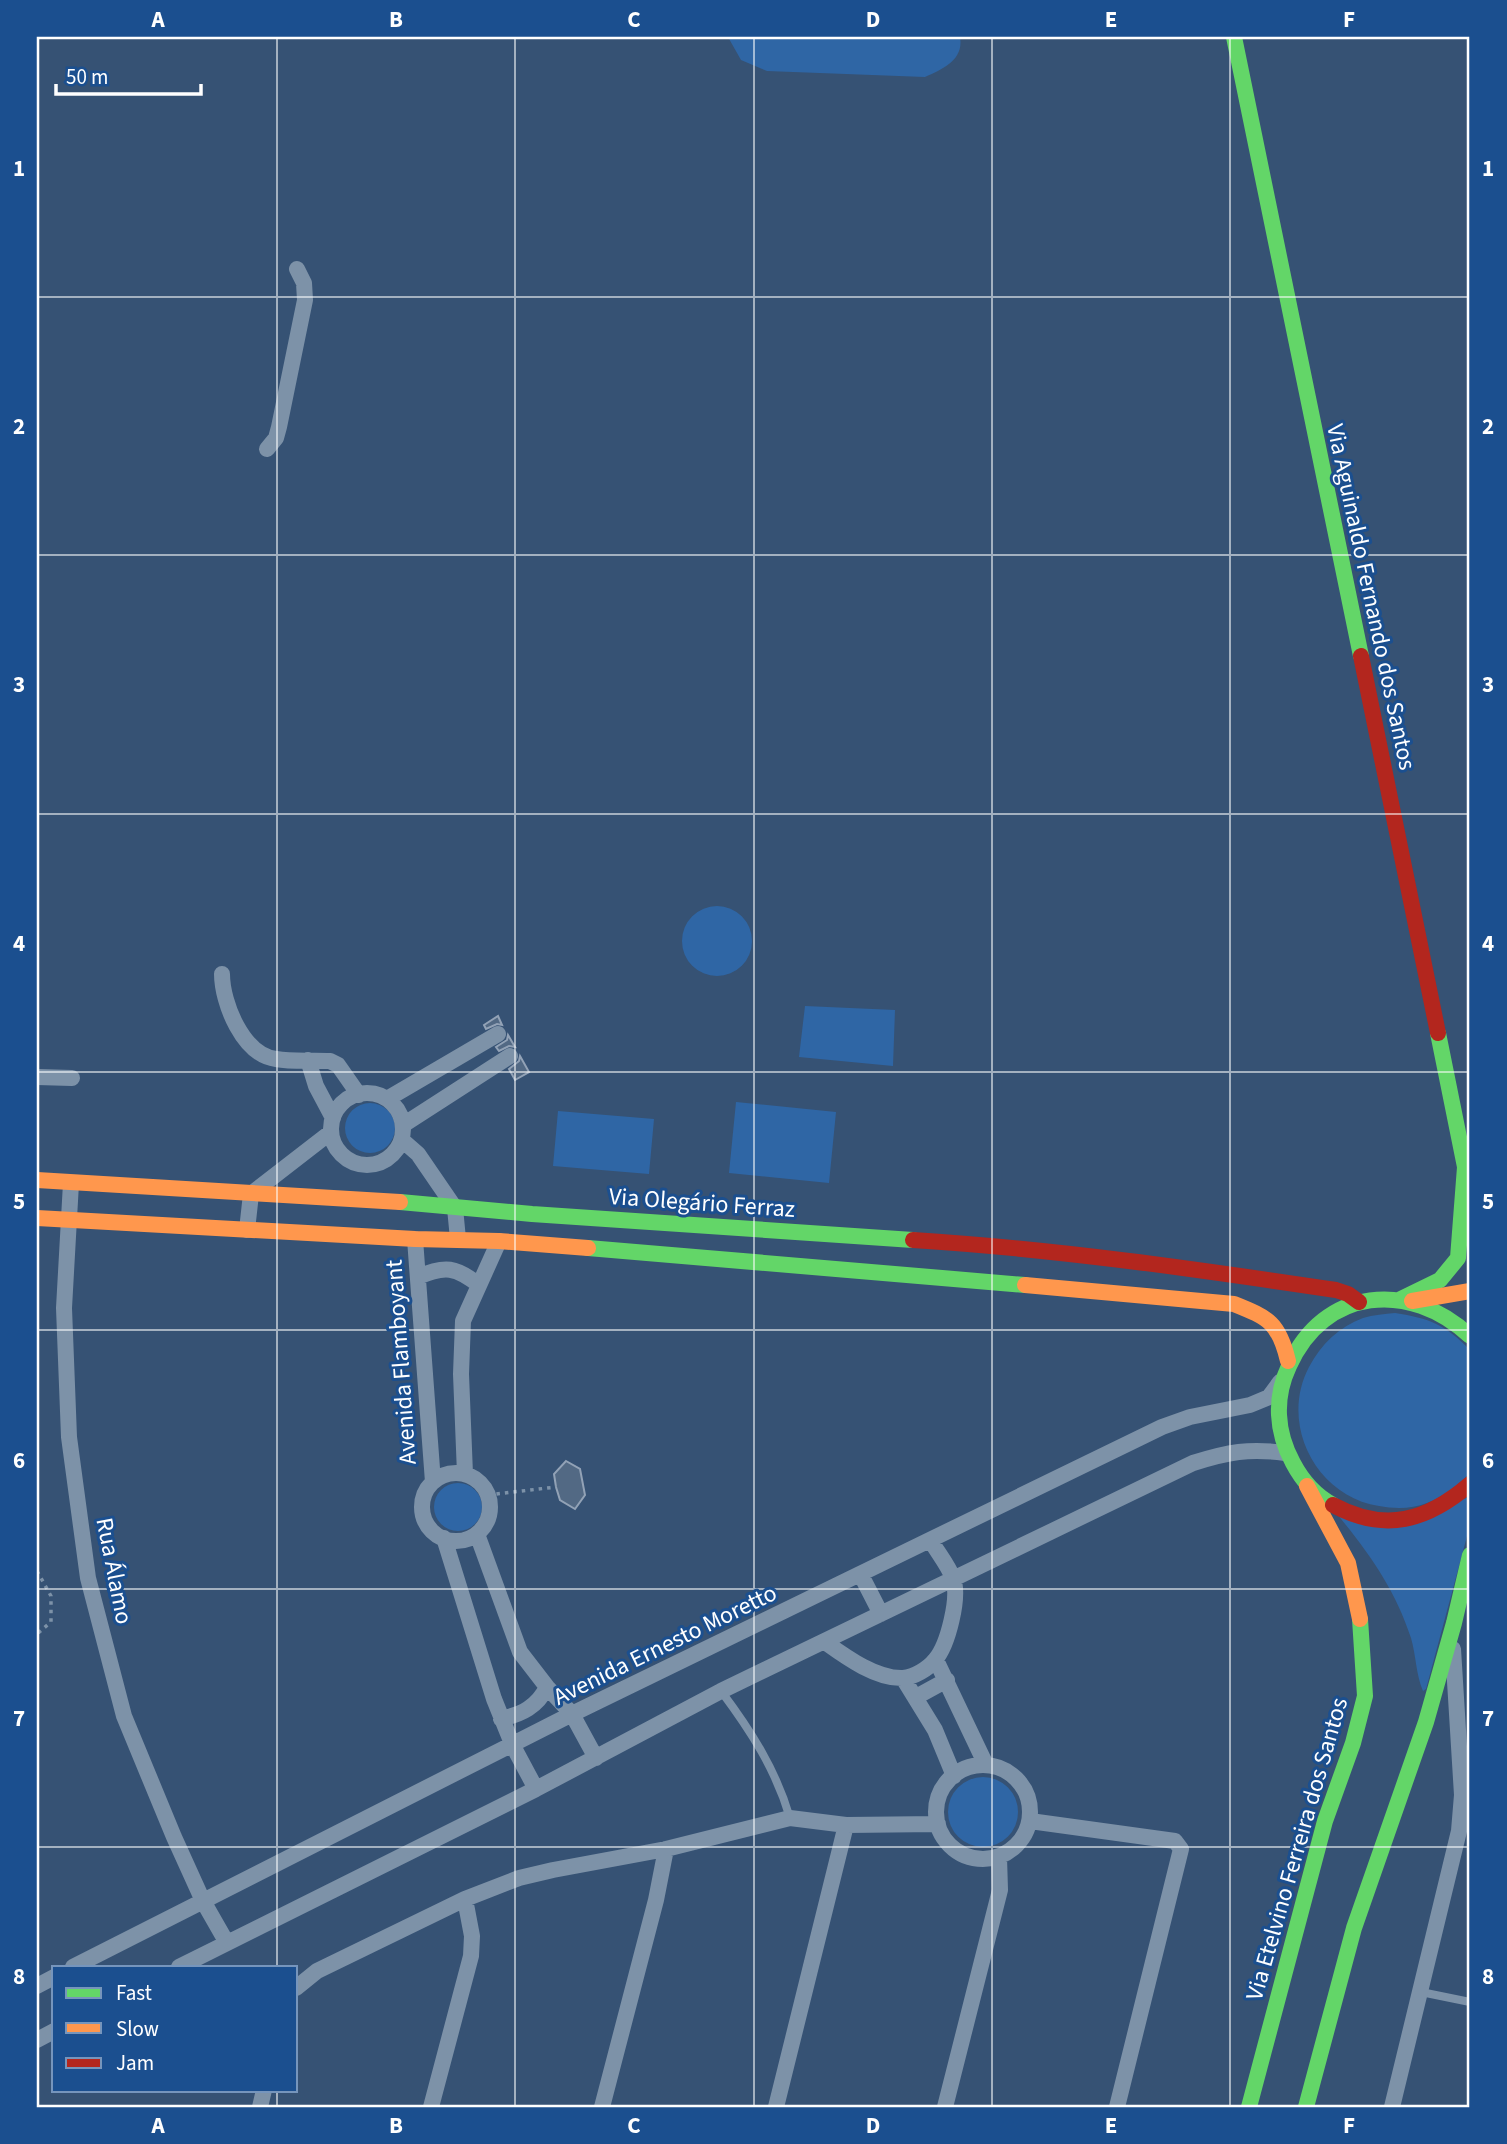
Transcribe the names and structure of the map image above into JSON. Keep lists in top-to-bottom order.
{
  "streets": {
    "main road": ["Via Aguinaldo Fernando dos Santos", "Via Olegário Ferraz", "Via Etelvino Ferreira dos Santos"],
    "street": ["Avenida Flamboyant", "Rua Álamo", "Avenida Ernesto Moretto"]
  },
  "crossings": [
    ["Via Olegário Ferraz", "Rua Álamo"],
    ["Via Olegário Ferraz", "Via Etelvino Ferreira dos Santos"],
    ["Rua Álamo", "Avenida Ernesto Moretto"],
    ["Avenida Ernesto Moretto", "Via Etelvino Ferreira dos Santos"]
  ],
  "legend": ["Fast", "Slow", "Jam"],
  "scale_bar": "50 m",
  "grid": {
    "columns": [
      "A",
      "B",
      "C",
      "D",
      "E",
      "F"
    ],
    "rows": [
      "1",
      "2",
      "3",
      "4",
      "5",
      "6",
      "7",
      "8"
    ]
  }
}
